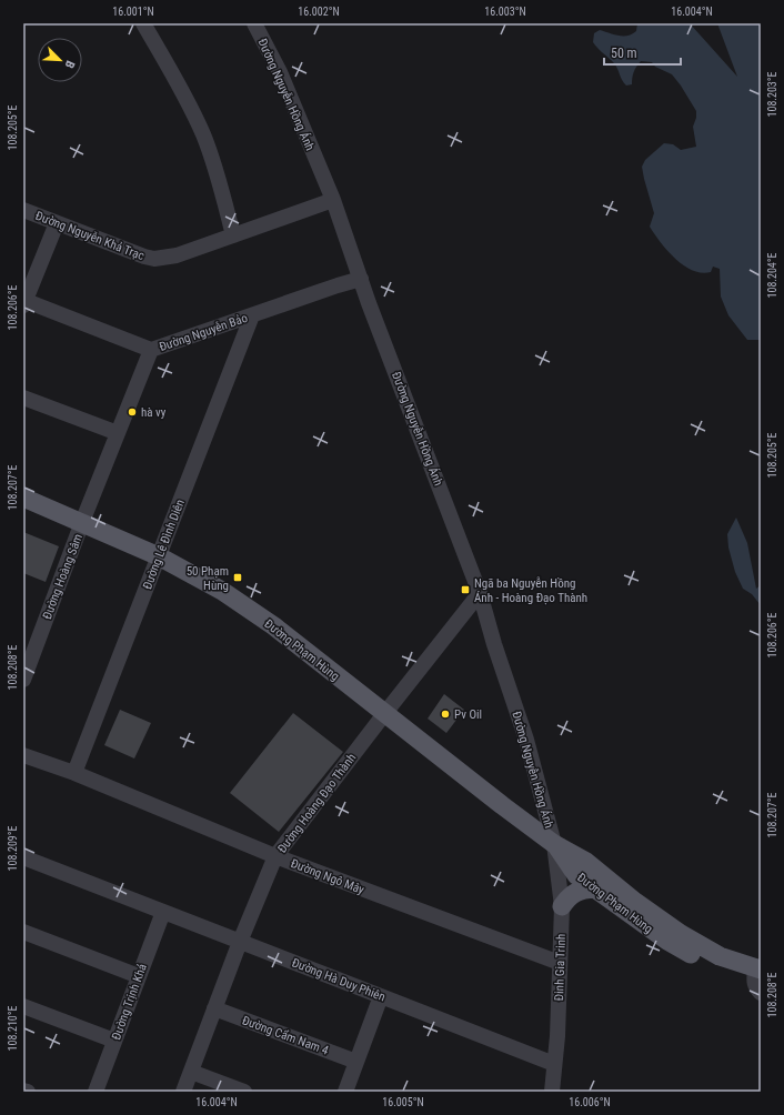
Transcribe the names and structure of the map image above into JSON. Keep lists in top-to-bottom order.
{
  "streets": {
    "main road": ["Đường Phạm Hùng"],
    "street": [
      "Đường Nguyễn Hồng Ánh",
      "Đường Nguyễn Khả Trạc",
      "Đường Nguyễn Bảo",
      "Đường Lê Đình Diên",
      "Đường Hoàng Sâm",
      "Đường Hoàng Đạo Thành",
      "Đường Ngô Mây",
      "Đinh Gia Trinh",
      "Đường Hà Duy Phiên",
      "Đường Trịnh Khả",
      "Đường Cẩm Nam 4"
    ]
  },
  "crossings": [
    ["Đường Nguyễn Hồng Ánh", "Đường Nguyễn Khả Trạc"],
    ["Đường Nguyễn Hồng Ánh", "Đường Nguyễn Bảo"],
    ["Đường Nguyễn Hồng Ánh", "Đường Phạm Hùng"],
    ["Đường Nguyễn Hồng Ánh", "Đường Hoàng Đạo Thành"],
    ["Đường Nguyễn Hồng Ánh", "Đinh Gia Trinh"],
    ["Đường Nguyễn Bảo", "Đường Lê Đình Diên"],
    ["Đường Nguyễn Bảo", "Đường Hoàng Sâm"],
    ["Đường Lê Đình Diên", "Đường Phạm Hùng"],
    ["Đường Lê Đình Diên", "Đường Ngô Mây"],
    ["Đường Hoàng Sâm", "Đường Phạm Hùng"],
    ["Đường Phạm Hùng", "Đường Hoàng Đạo Thành"],
    ["Đường Phạm Hùng", "Đinh Gia Trinh"],
    ["Đường Hoàng Đạo Thành", "Đường Ngô Mây"],
    ["Đường Hoàng Đạo Thành", "Đường Hà Duy Phiên"],
    ["Đường Hoàng Đạo Thành", "Đường Cẩm Nam 4"],
    ["Đường Ngô Mây", "Đinh Gia Trinh"],
    ["Đinh Gia Trinh", "Đường Hà Duy Phiên"],
    ["Đường Hà Duy Phiên", "Đường Trịnh Khả"]
  ],
  "places": {
    "other": ["hà vy", "Pv Oil"],
    "transit": ["50 Phạm Hùng", "Ngã ba Nguyễn Hồng Ánh - Hoàng Đạo Thành"]
  },
  "scale_bar": "50 m",
  "north": "bottom right",
  "coordinates": [
    "16.001°N",
    "16.002°N",
    "16.003°N",
    "16.004°N",
    "108.203°E",
    "108.205°E",
    "108.204°E",
    "108.206°E",
    "108.207°E",
    "108.208°E",
    "108.209°E",
    "108.210°E",
    "16.005°N",
    "16.006°N"
  ]
}
